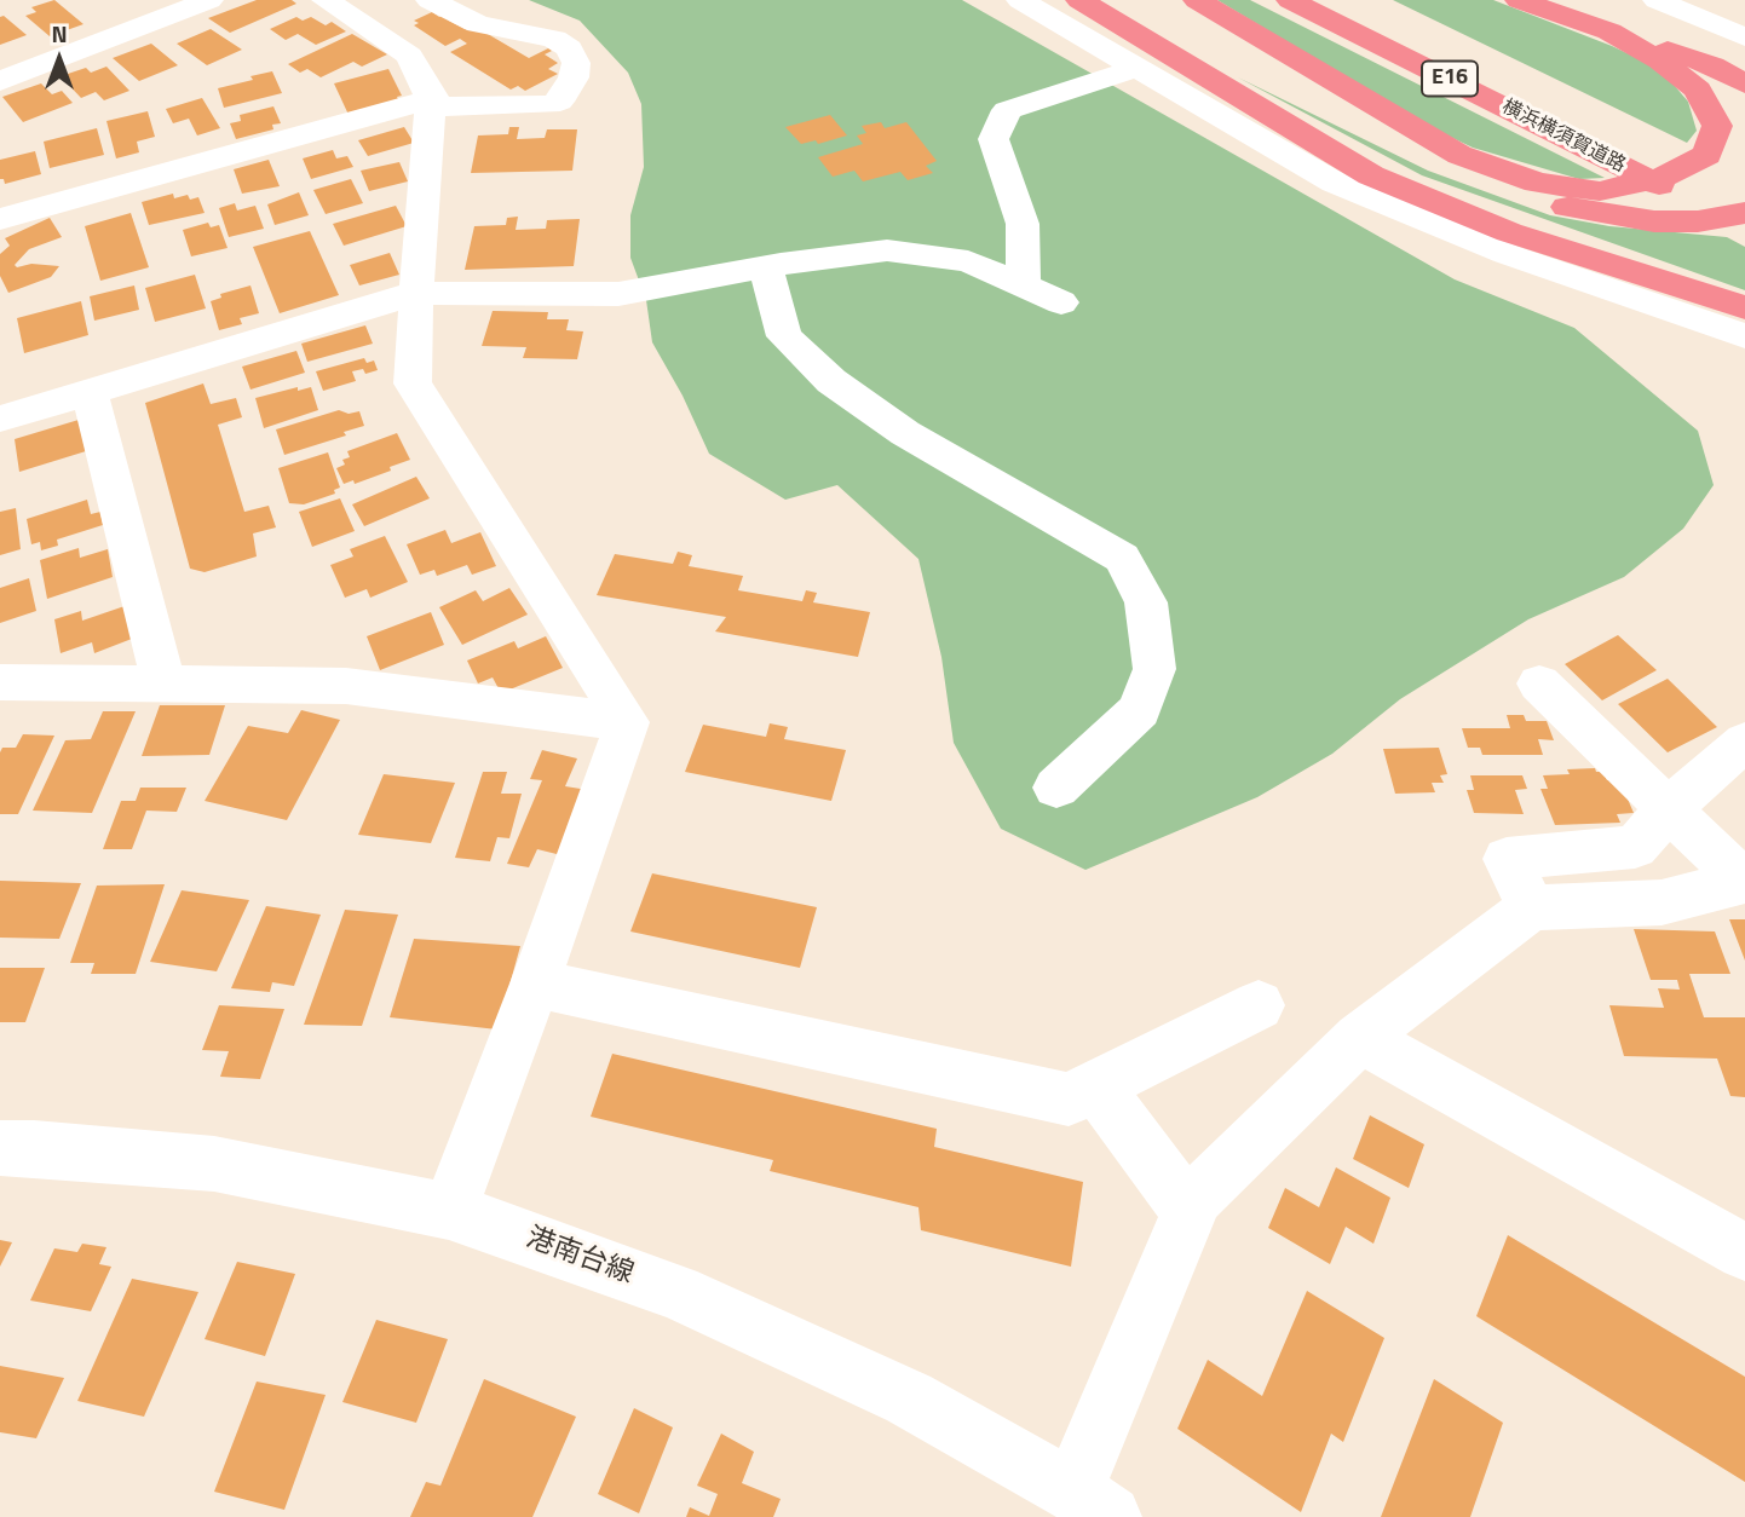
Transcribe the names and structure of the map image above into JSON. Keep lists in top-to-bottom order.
{
  "streets": {
    "highway": ["E16", "横浜横須賀道路"],
    "street": ["港南台線"]
  },
  "north": "top"
}
